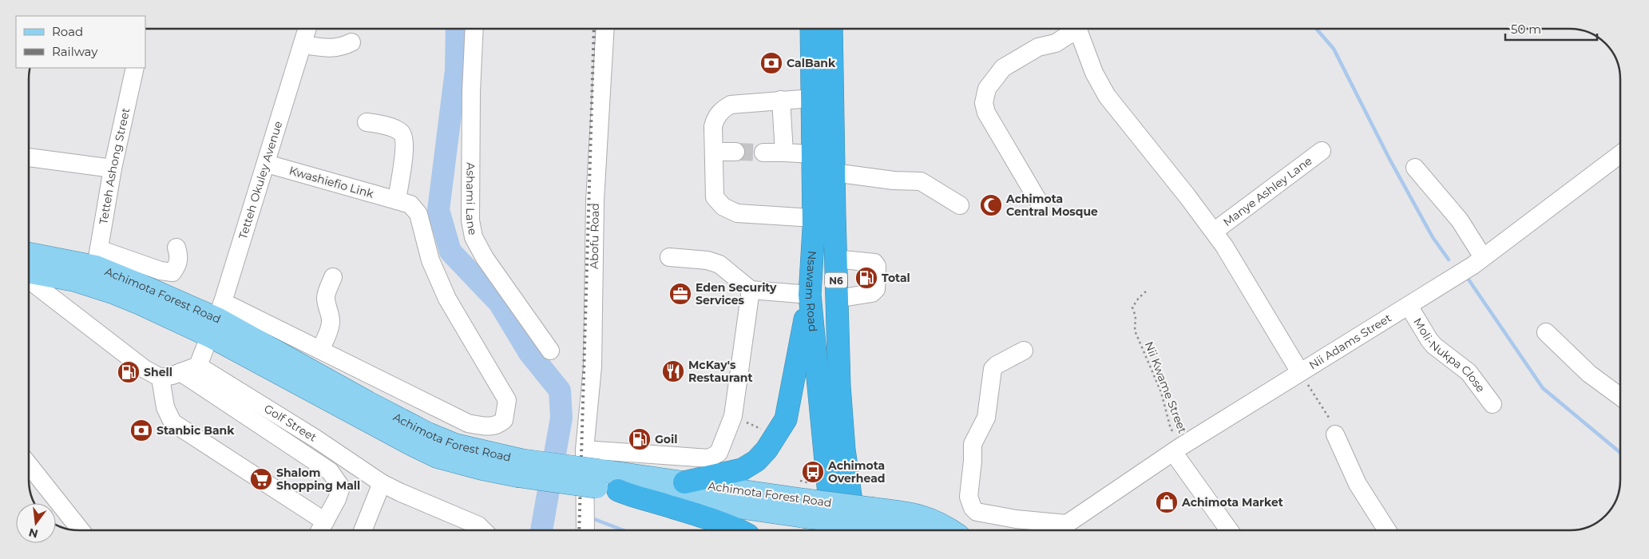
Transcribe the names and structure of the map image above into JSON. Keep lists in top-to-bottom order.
{
  "streets": {
    "highway": ["N6", "Nsawam Road"],
    "main road": ["Achimota Forest Road"],
    "street": [
      "Tetteh Ashong Street",
      "Tetteh Okuley Avenue",
      "Kwashiefio Link",
      "Manye Ashley Lane",
      "Ashami Lane",
      "Abofu Road",
      "Nii Adams Street",
      "Moli-Nukpa Close",
      "Golf Street"
    ],
    "path": ["Nii Kwame Street"]
  },
  "crossings": [
    ["Tetteh Ashong Street", "Achimota Forest Road"],
    ["Tetteh Okuley Avenue", "Kwashiefio Link"],
    ["Tetteh Okuley Avenue", "Achimota Forest Road"],
    ["Tetteh Okuley Avenue", "Golf Street"],
    ["Nii Adams Street", "Moli-Nukpa Close"],
    ["Nii Adams Street", "Nii Kwame Street"]
  ],
  "places": {
    "bank": ["CalBank", "Stanbic Bank"],
    "mosque": ["Achimota Central Mosque"],
    "fuel station": ["Total", "Shell", "Goil"],
    "office": ["Eden Security Services"],
    "restaurant": ["McKay's Restaurant"],
    "bus stop": ["Achimota Overhead"],
    "supermarket": ["Shalom Shopping Mall"],
    "shop": ["Achimota Market"]
  },
  "legend": ["Road", "Railway"],
  "scale_bar": "50 m",
  "north": "bottom"
}
